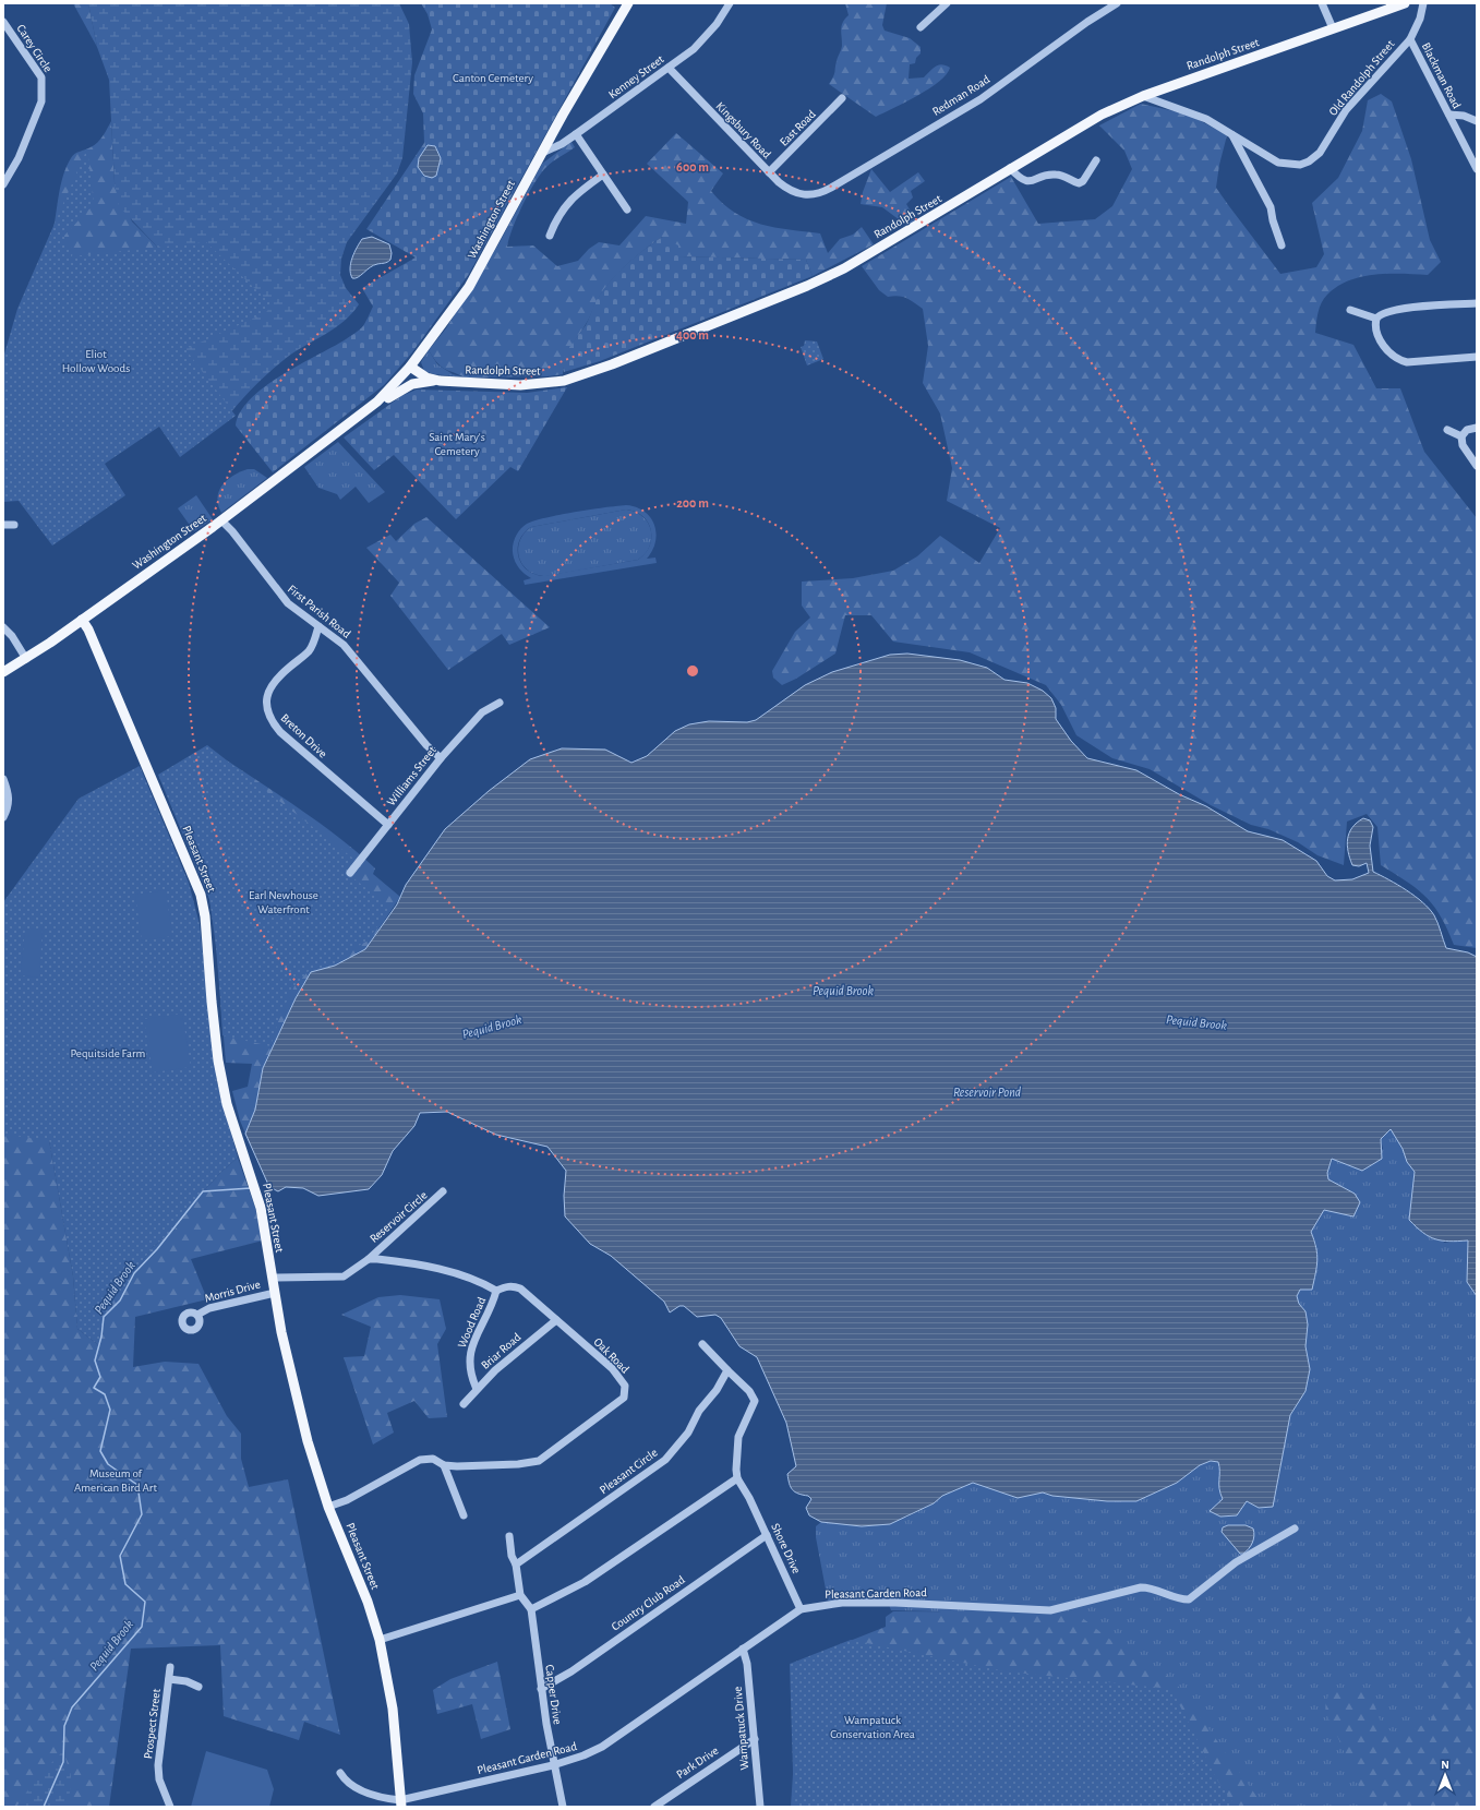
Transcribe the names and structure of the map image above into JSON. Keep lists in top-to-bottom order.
{
  "streets": {
    "main road": ["Randolph Street", "Washington Street", "Pleasant Street"],
    "street": [
      "Carey Circle",
      "Blackman Road",
      "Kenney Street",
      "Old Randolph Street",
      "Redman Road",
      "East Road",
      "Kingsbury Road",
      "First Parish Road",
      "Breton Drive",
      "Williams Street",
      "Reservoir Circle",
      "Morris Drive",
      "Wood Road",
      "Briar Road",
      "Oak Road",
      "Pleasant Circle",
      "Shore Drive",
      "Pleasant Garden Road",
      "Country Club Road",
      "Capper Drive",
      "Prospect Street",
      "Wampatuck Drive",
      "Park Drive"
    ]
  },
  "crossings": [
    ["Randolph Street", "Old Randolph Street"],
    ["Randolph Street", "Washington Street"],
    ["Blackman Road", "Old Randolph Street"],
    ["Kenney Street", "Kingsbury Road"],
    ["Kenney Street", "Washington Street"],
    ["Redman Road", "Kingsbury Road"],
    ["East Road", "Kingsbury Road"],
    ["Washington Street", "First Parish Road"],
    ["Washington Street", "Pleasant Street"],
    ["First Parish Road", "Breton Drive"],
    ["First Parish Road", "Williams Street"],
    ["Breton Drive", "Williams Street"],
    ["Pleasant Street", "Morris Drive"],
    ["Pleasant Street", "Oak Road"],
    ["Pleasant Street", "Pleasant Garden Road"],
    ["Wood Road", "Briar Road"],
    ["Wood Road", "Oak Road"],
    ["Briar Road", "Oak Road"],
    ["Shore Drive", "Pleasant Garden Road"],
    ["Shore Drive", "Country Club Road"],
    ["Pleasant Garden Road", "Capper Drive"],
    ["Pleasant Garden Road", "Wampatuck Drive"],
    ["Country Club Road", "Capper Drive"],
    ["Wampatuck Drive", "Park Drive"]
  ],
  "water": ["Pequid Brook", "Reservoir Pond"],
  "parks": [
    "Canton Cemetery",
    "Eliot Hollow Woods",
    "Saint Mary's Cemetery",
    "Earl Newhouse Waterfront",
    "Pequitside Farm",
    "Museum of American Bird Art",
    "Wampatuck Conservation Area"
  ],
  "north": "top",
  "rings": ["600 m", "400 m", "200 m"]
}
